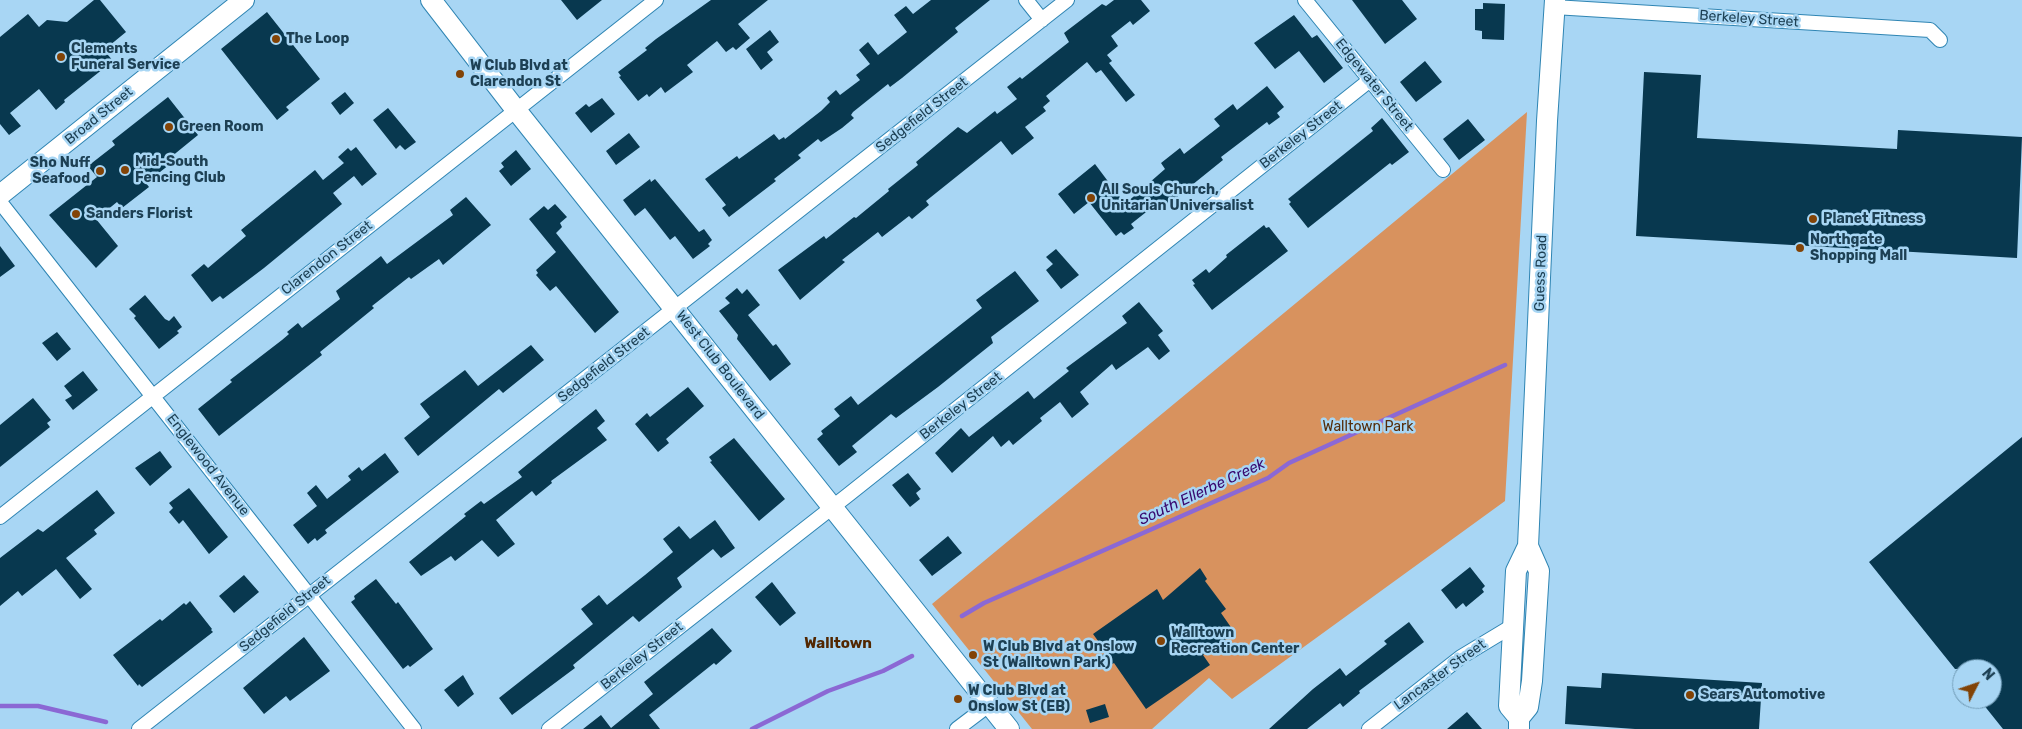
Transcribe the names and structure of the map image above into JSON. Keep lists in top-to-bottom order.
{
  "streets": {
    "street": [
      "Berkeley Street",
      "Edgewater Street",
      "Sedgefield Street",
      "Broad Street",
      "Clarendon Street",
      "Guess Road",
      "West Club Boulevard",
      "Englewood Avenue",
      "Lancaster Street"
    ]
  },
  "crossings": [
    ["Berkeley Street", "Edgewater Street"],
    ["Berkeley Street", "Guess Road"],
    ["Berkeley Street", "West Club Boulevard"],
    ["Sedgefield Street", "West Club Boulevard"],
    ["Sedgefield Street", "Englewood Avenue"],
    ["Clarendon Street", "West Club Boulevard"],
    ["Clarendon Street", "Englewood Avenue"],
    ["Guess Road", "Lancaster Street"]
  ],
  "districts": ["Walltown"],
  "water": ["South Ellerbe Creek"],
  "parks": ["Walltown Park"],
  "places": [
    "The Loop",
    "Clements Funeral Service",
    "W Club Blvd at Clarendon St",
    "Green Room",
    "Mid-South Fencing Club",
    "Sho Nuff Seafood",
    "All Souls Church, Unitarian Universalist",
    "Sanders Florist",
    "Planet Fitness",
    "Northgate Shopping Mall",
    "Walltown Recreation Center",
    "W Club Blvd at Onslow St (Walltown Park)",
    "Sears Automotive",
    "W Club Blvd at Onslow St (EB)"
  ],
  "north": "top right"
}
